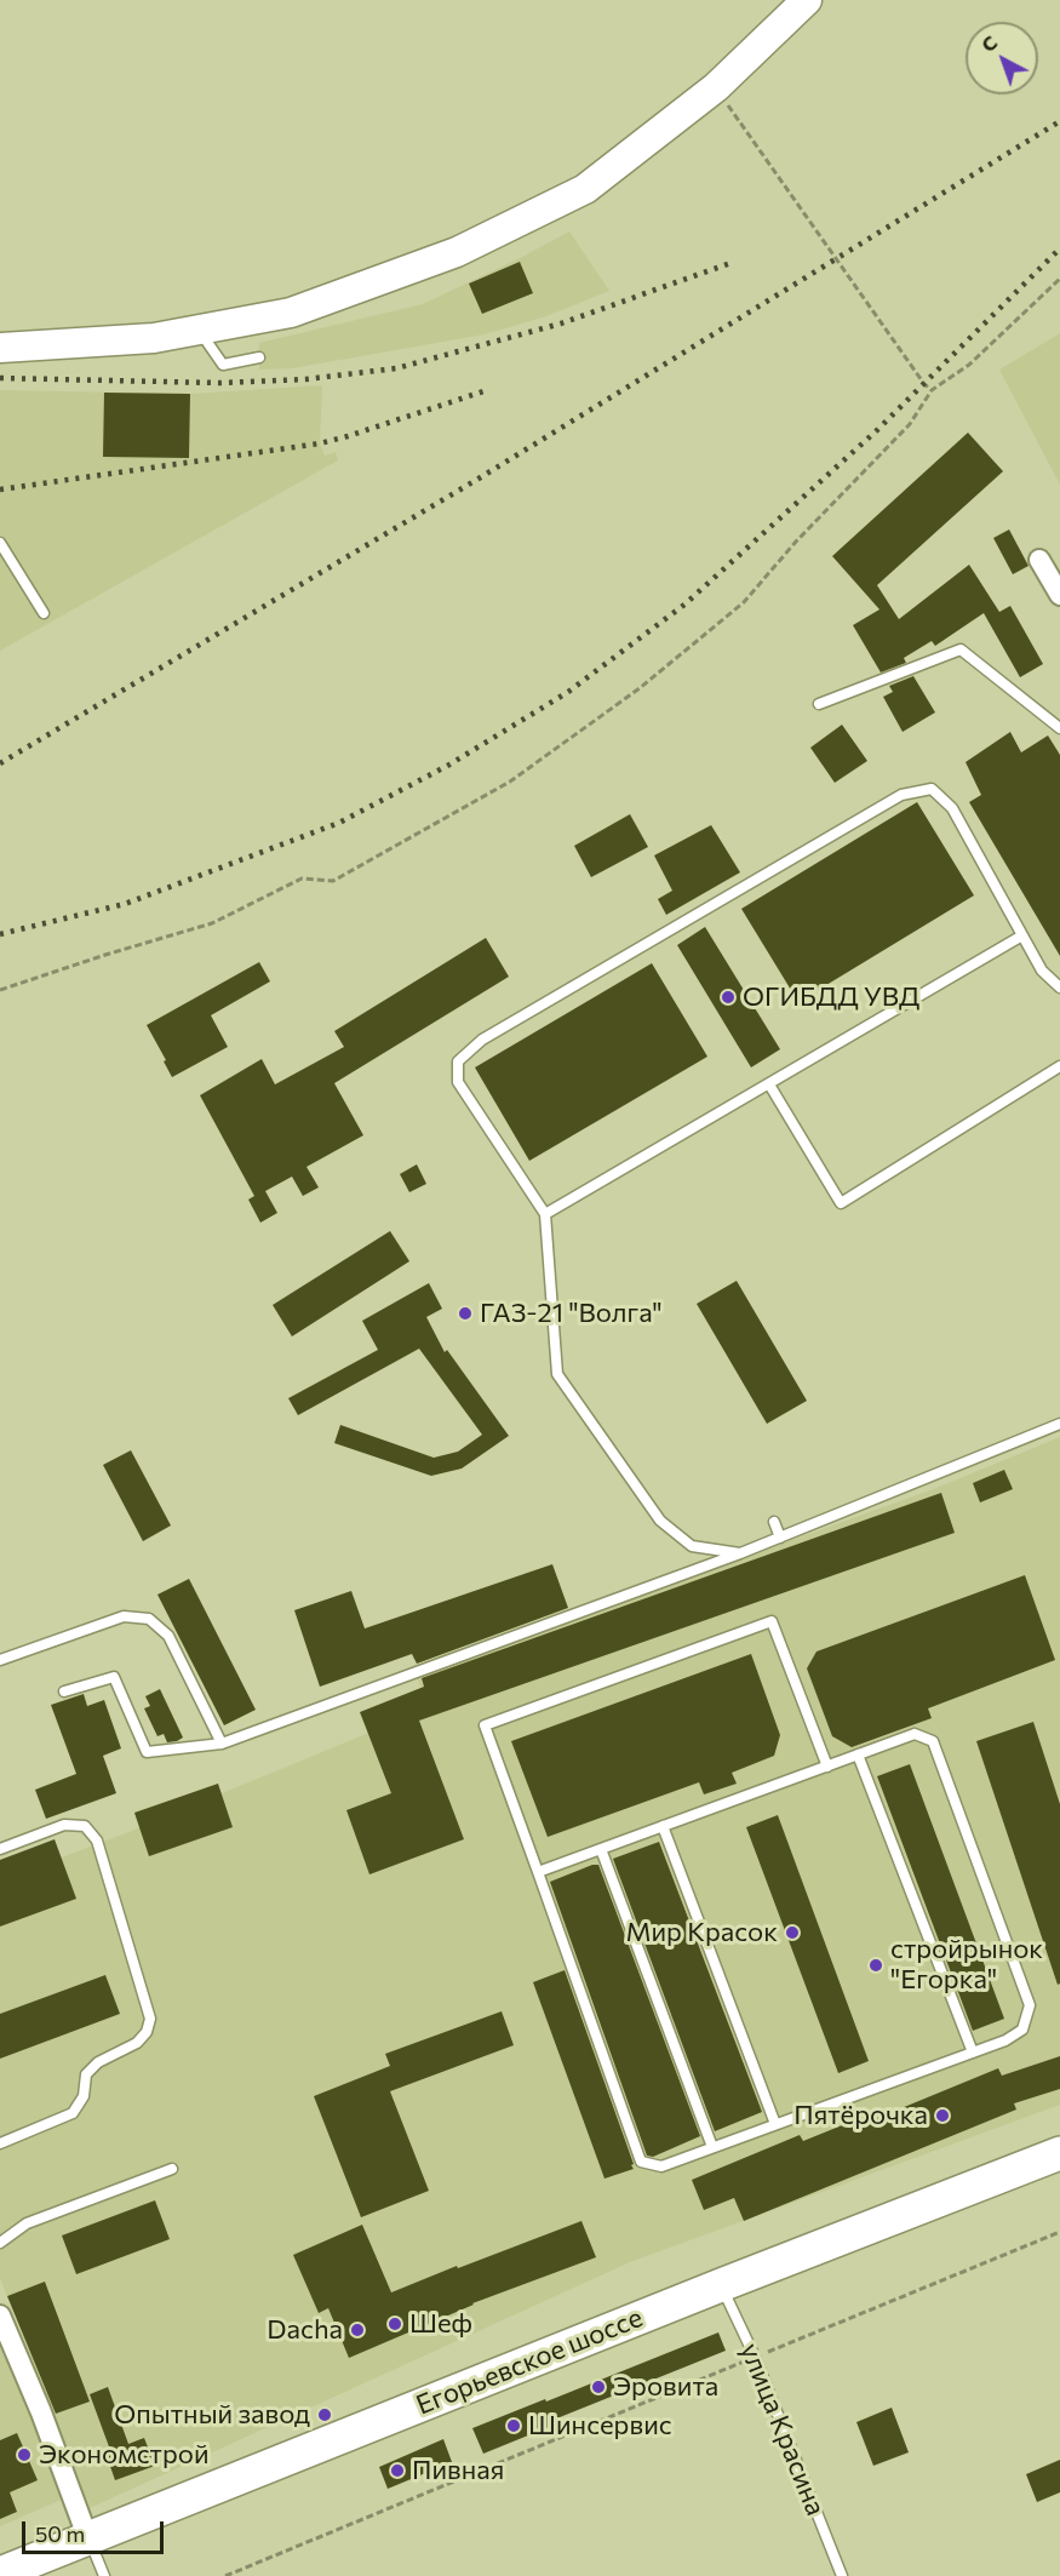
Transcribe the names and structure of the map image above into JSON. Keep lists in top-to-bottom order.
{
  "streets": {
    "main road": ["Егорьевское шоссе"],
    "lane": ["улица Красина"]
  },
  "crossings": [
    ["Егорьевское шоссе", "улица Красина"]
  ],
  "places": [
    "ОГИБДД УВД",
    "ГАЗ-21 \"Волга\"",
    "Мир Красок",
    "стройрынок \"Егорка\"",
    "Пятёрочка",
    "Шеф",
    "Dacha",
    "Эровита",
    "Опытный завод",
    "Шинсервис",
    "Экономстрой",
    "Пивная"
  ],
  "scale_bar": "50 m",
  "north": "top left"
}
